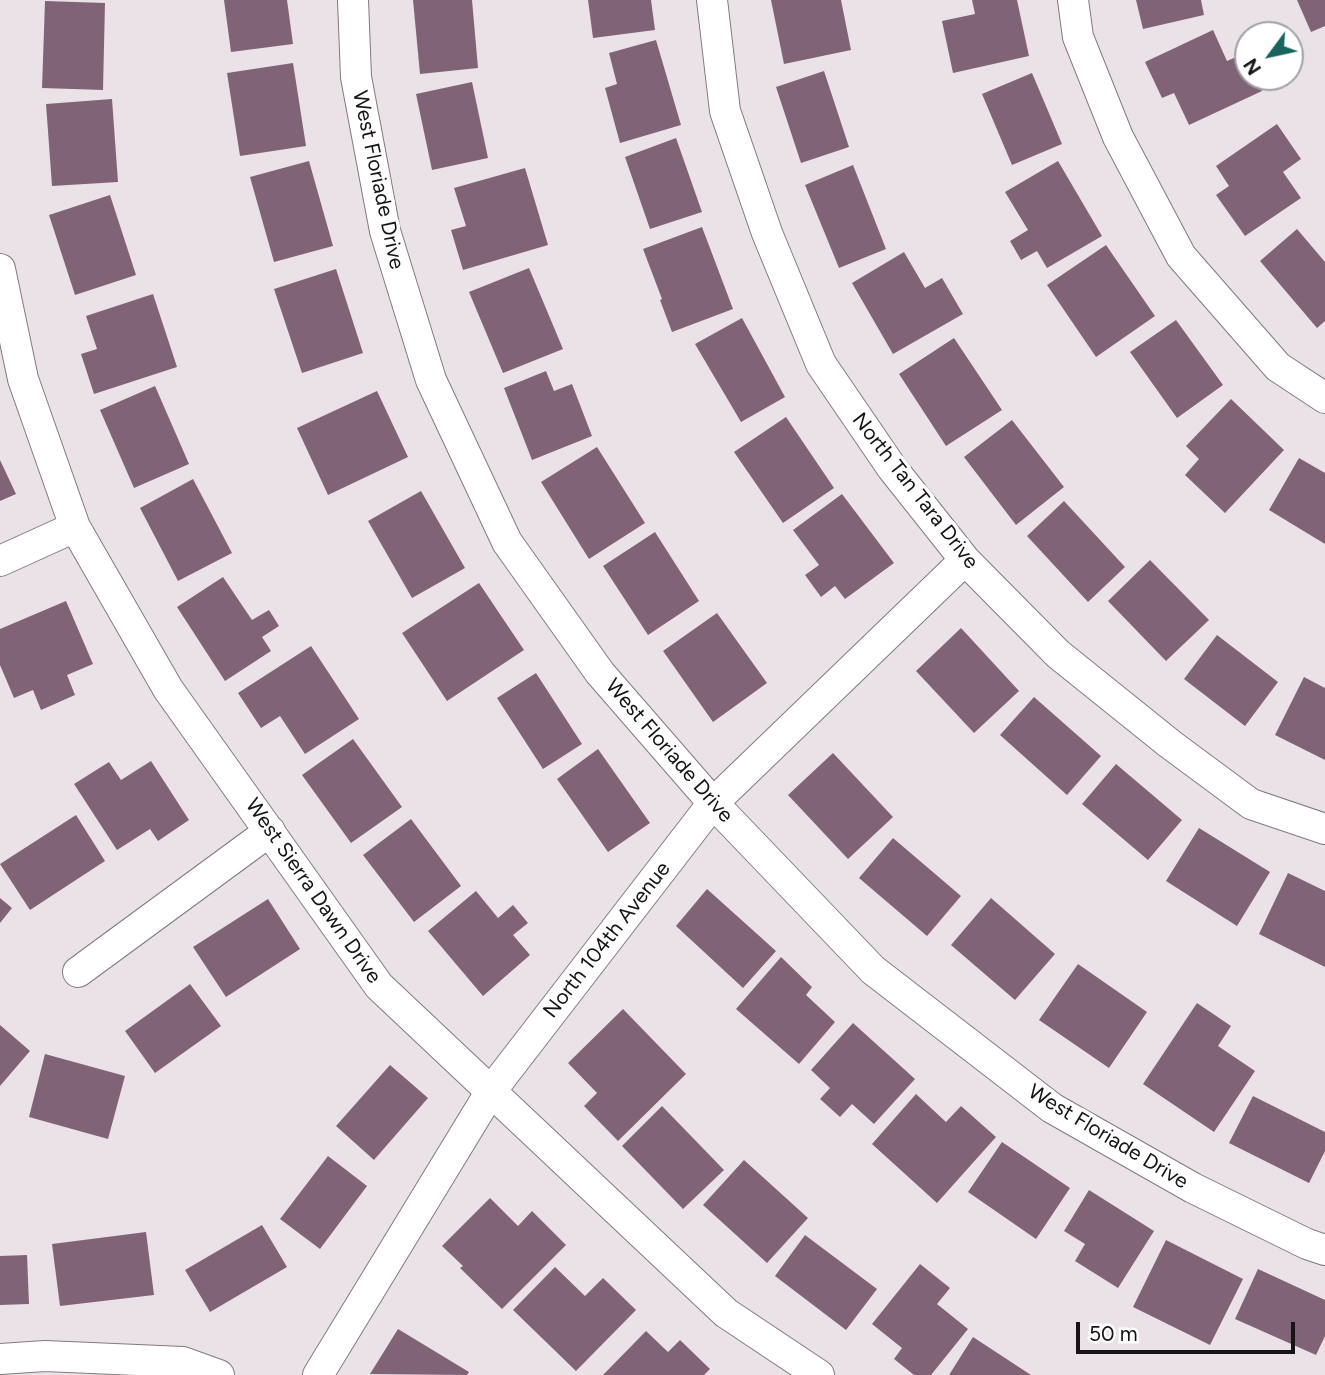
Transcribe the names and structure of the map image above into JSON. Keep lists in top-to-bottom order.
{
  "streets": {
    "street": [
      "West Floriade Drive",
      "North Tan Tara Drive",
      "West Sierra Dawn Drive",
      "North 104th Avenue"
    ]
  },
  "crossings": [
    ["West Floriade Drive", "North 104th Avenue"],
    ["North Tan Tara Drive", "North 104th Avenue"],
    ["West Sierra Dawn Drive", "North 104th Avenue"]
  ],
  "scale_bar": "50 m",
  "north": "bottom left"
}
